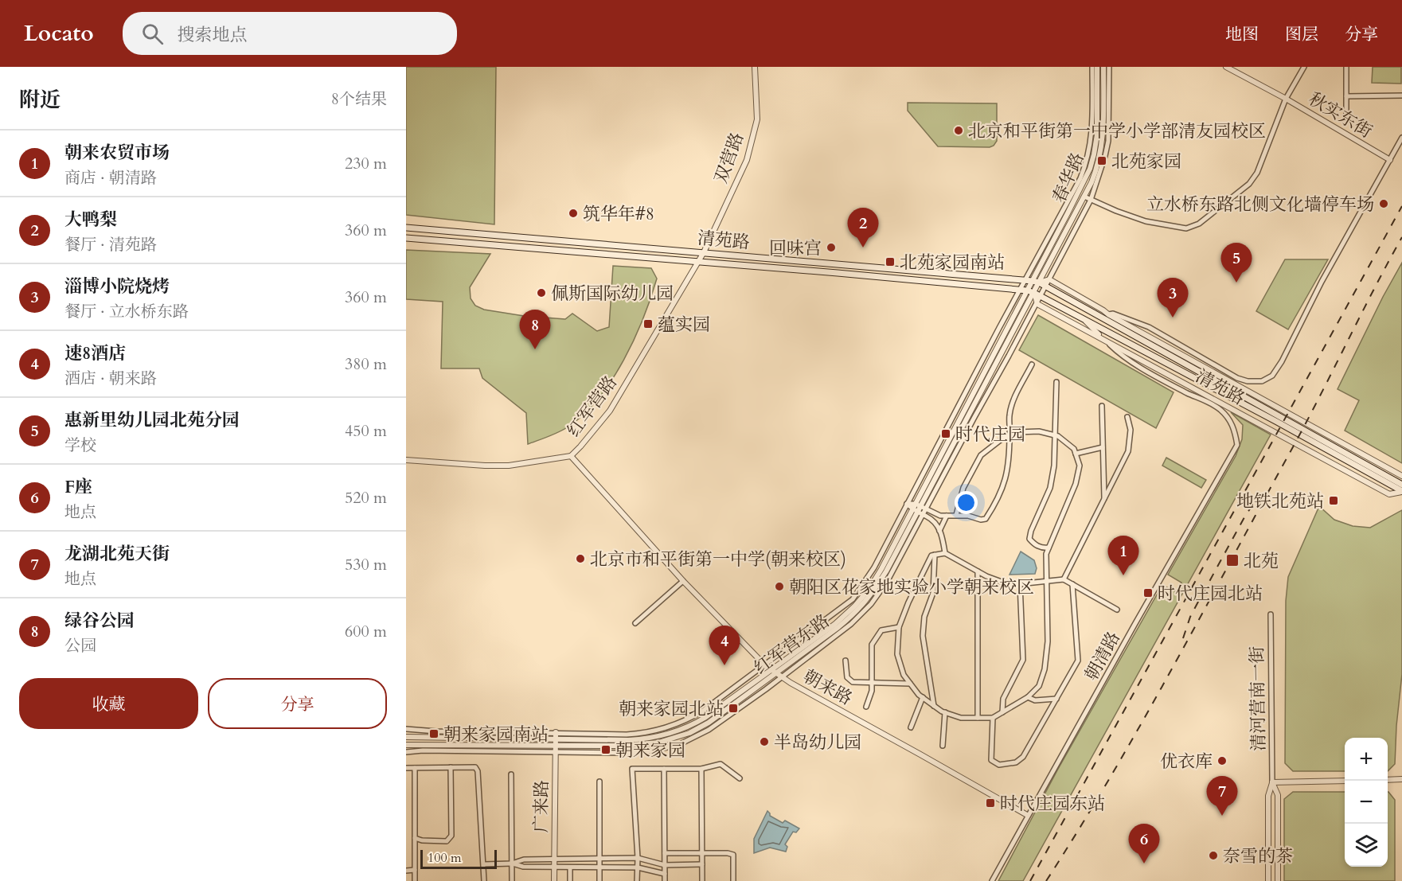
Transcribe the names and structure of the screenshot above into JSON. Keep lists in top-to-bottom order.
{
  "streets": {
    "main road": ["清苑路"],
    "street": [
      "秋实东街",
      "双营路",
      "春华路",
      "红军营路",
      "红军营东路",
      "朝清路",
      "朝来路",
      "清河营南一街",
      "广来路"
    ]
  },
  "crossings": [
    ["双营路", "清苑路"],
    ["双营路", "红军营路"],
    ["春华路", "清苑路"],
    ["春华路", "红军营东路"],
    ["清苑路", "红军营路"],
    ["清苑路", "红军营东路"],
    ["清苑路", "朝清路"],
    ["红军营路", "朝来路"],
    ["红军营东路", "朝来路"],
    ["红军营东路", "广来路"],
    ["朝清路", "朝来路"]
  ],
  "places": {
    "other": [
      "北京和平街第一中学小学部清友园校区",
      "立水桥东路北侧文化墙停车场",
      "筑华年#8",
      "回味宫",
      "佩斯国际幼儿园",
      "北京市和平街第一中学(朝来校区)",
      "朝阳区花家地实验小学朝来校区",
      "半岛幼儿园",
      "优衣库",
      "奈雪的茶"
    ],
    "transit": [
      "北苑家园",
      "北苑家园南站",
      "蕴实园",
      "时代庄园",
      "地铁北苑站",
      "北苑",
      "时代庄园北站",
      "朝来家园北站",
      "朝来家园南站",
      "朝来家园",
      "时代庄园东站"
    ]
  },
  "scale_bar": "100 m",
  "page": {
    "header": "Locato",
    "search": "搜索地点",
    "nav": ["地图", "图层", "分享"],
    "heading": ["附近", "8个结果"],
    "list": [
      {
        "mark": "1",
        "name": "朝来农贸市场",
        "note": "商店 · 朝清路",
        "value": "230 m"
      },
      {
        "mark": "2",
        "name": "大鸭梨",
        "note": "餐厅 · 清苑路",
        "value": "360 m"
      },
      {
        "mark": "3",
        "name": "淄博小院烧烤",
        "note": "餐厅 · 立水桥东路",
        "value": "360 m"
      },
      {
        "mark": "4",
        "name": "速8酒店",
        "note": "酒店 · 朝来路",
        "value": "380 m"
      },
      {
        "mark": "5",
        "name": "惠新里幼儿园北苑分园",
        "note": "学校",
        "value": "450 m"
      },
      {
        "mark": "6",
        "name": "F座",
        "note": "地点",
        "value": "520 m"
      },
      {
        "mark": "7",
        "name": "龙湖北苑天街",
        "note": "地点",
        "value": "530 m"
      },
      {
        "mark": "8",
        "name": "绿谷公园",
        "note": "公园",
        "value": "600 m"
      }
    ],
    "pins": [
      "2",
      "5",
      "3",
      "8",
      "1",
      "4",
      "7",
      "6"
    ],
    "buttons": ["收藏", "分享"],
    "map_buttons": ["+", "−"],
    "scale": "100 m"
  }
}
